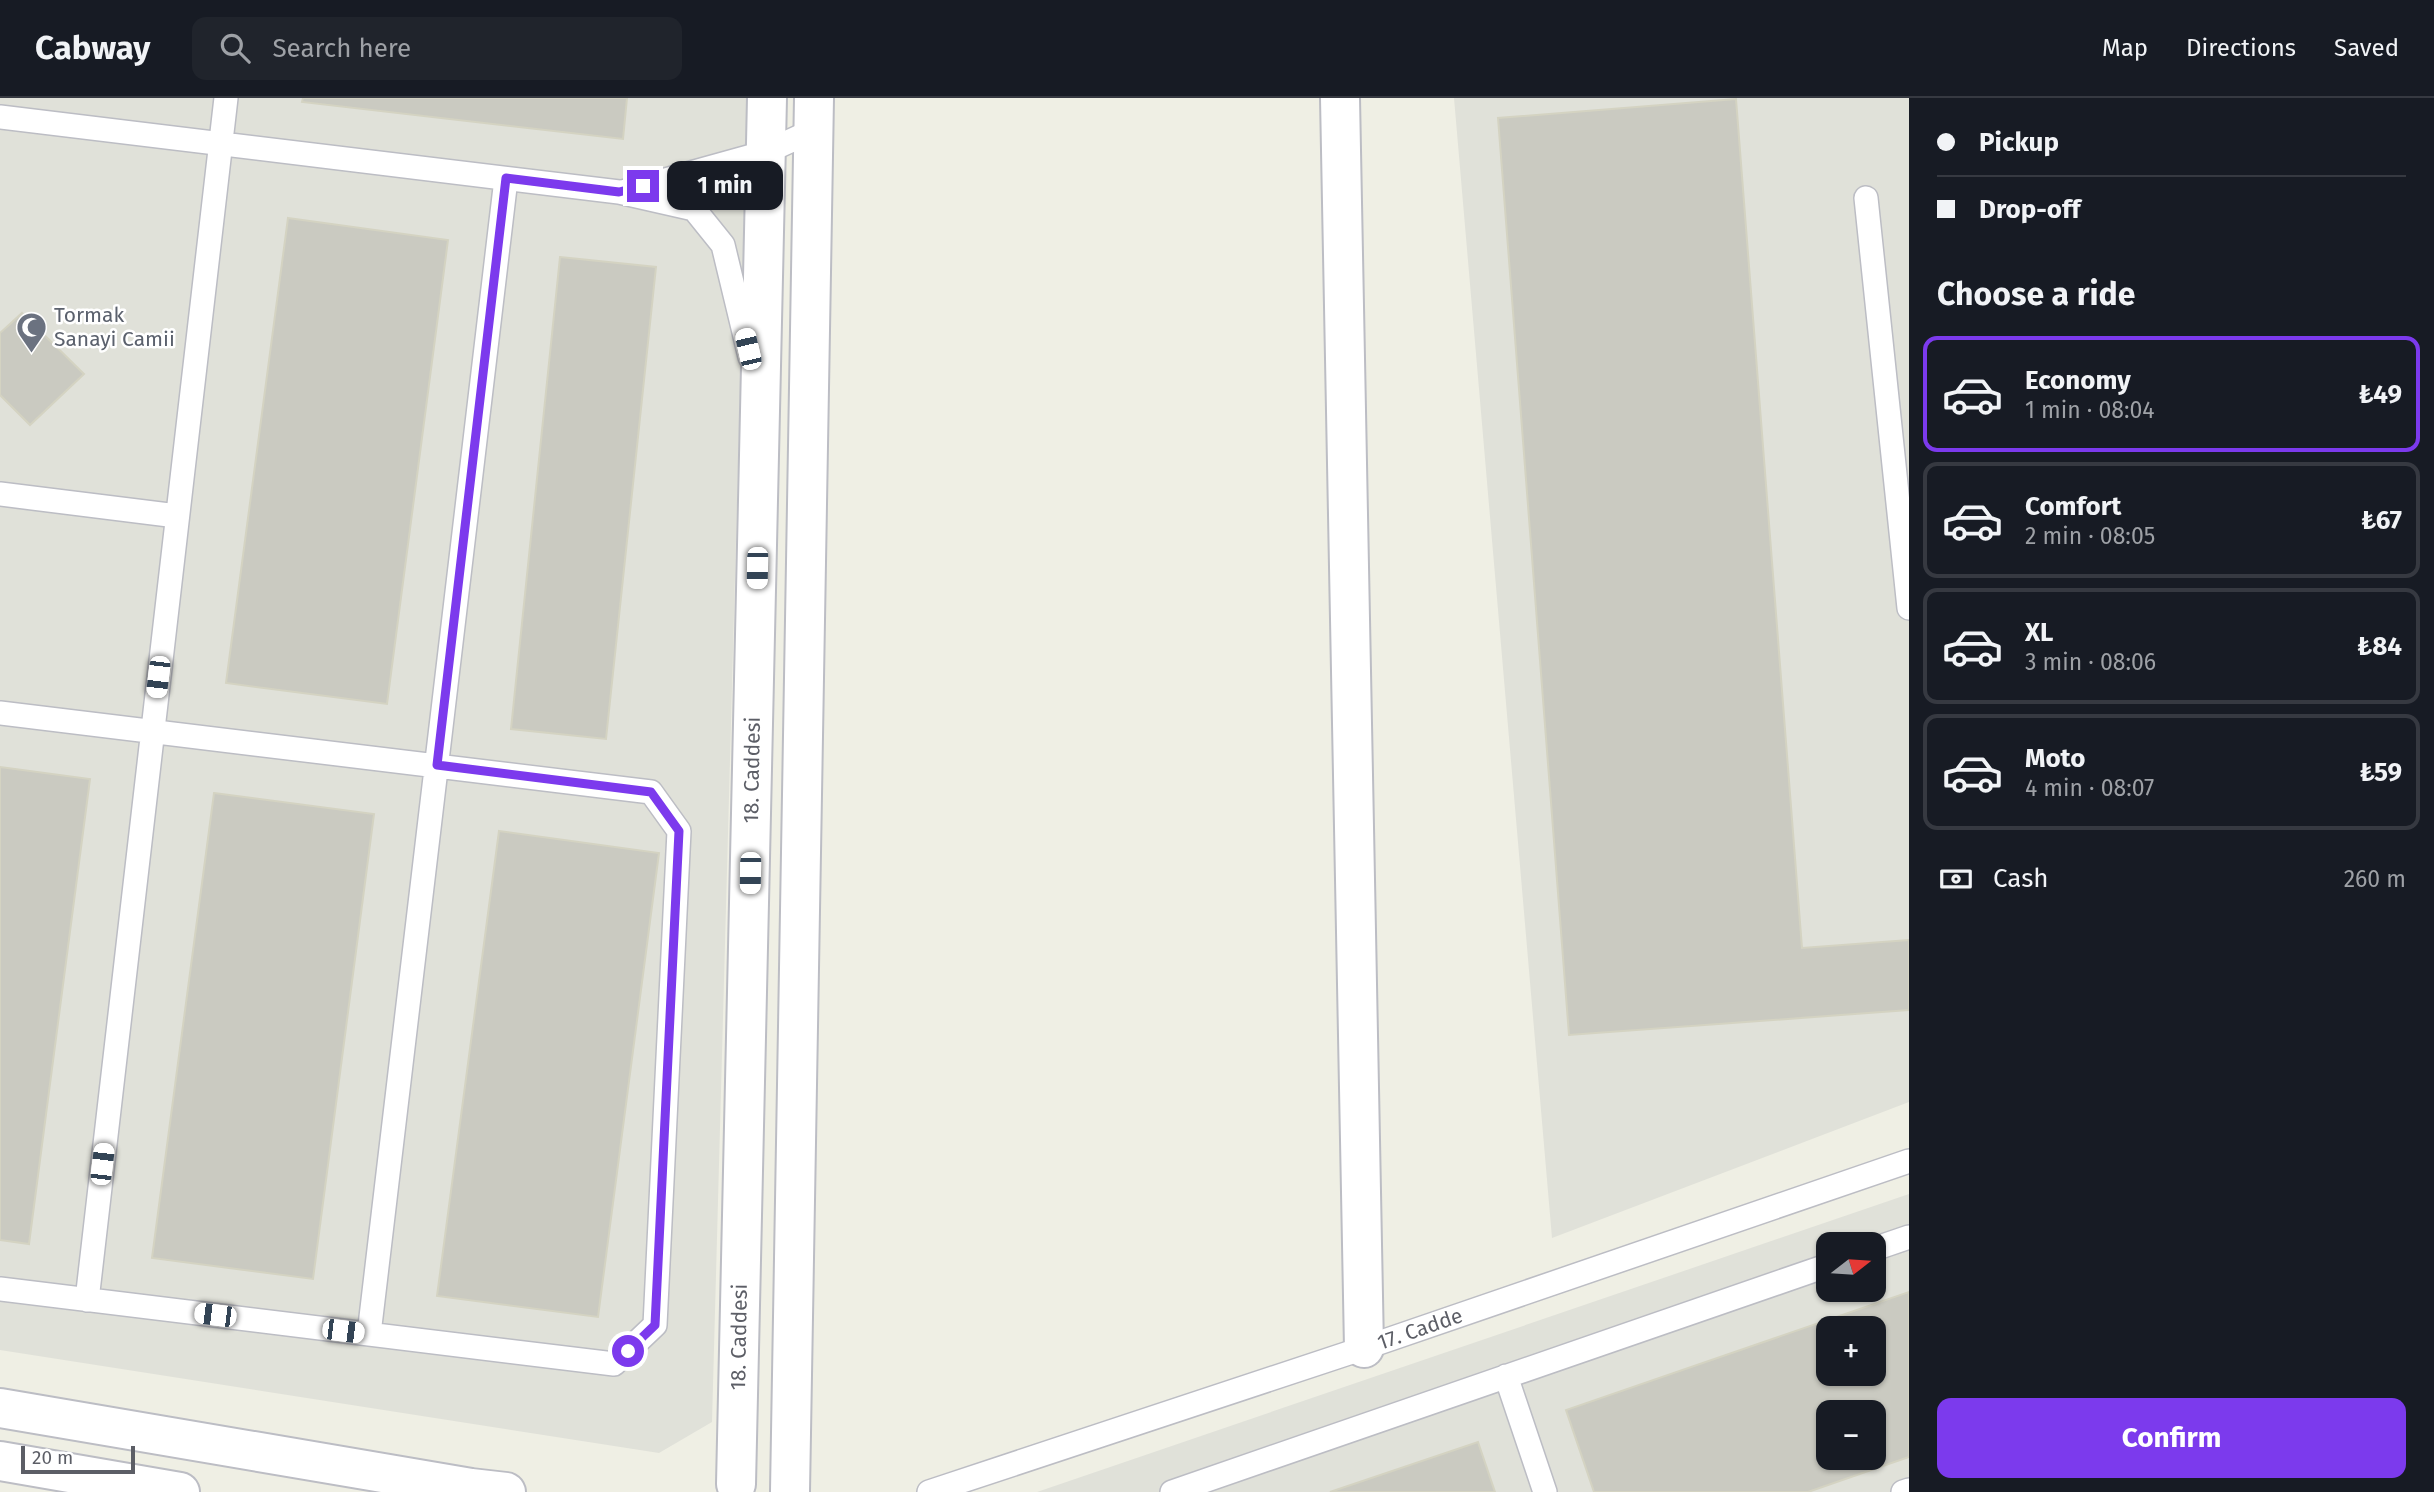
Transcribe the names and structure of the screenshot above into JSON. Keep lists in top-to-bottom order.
{
  "streets": {
    "street": ["18. Caddesi"],
    "lane": ["17. Cadde"]
  },
  "places": {
    "mosque": ["Tormak Sanayi Camii"]
  },
  "scale_bar": "20 m",
  "north": "right",
  "page": {
    "header": "Cabway",
    "search": "Search here",
    "nav": ["Map", "Directions", "Saved"],
    "banner": ["Pickup", "Drop-off"],
    "bubble": "1 min",
    "heading": "Choose a ride",
    "list": [
      {
        "name": "Economy",
        "note": "1 min · 08:04",
        "value": "₺49"
      },
      {
        "name": "Comfort",
        "note": "2 min · 08:05",
        "value": "₺67"
      },
      {
        "name": "XL",
        "note": "3 min · 08:06",
        "value": "₺84"
      },
      {
        "name": "Moto",
        "note": "4 min · 08:07",
        "value": "₺59"
      }
    ],
    "pay": ["Cash", "260 m"],
    "map_buttons": ["+", "−"],
    "buttons": "Confirm",
    "scale": "20 m"
  }
}
